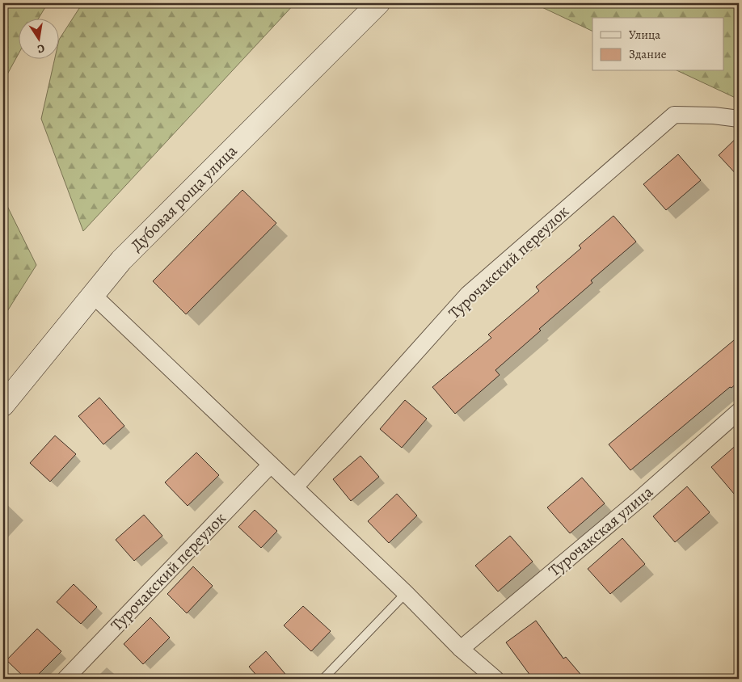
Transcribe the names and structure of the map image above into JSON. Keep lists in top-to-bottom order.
{
  "streets": {
    "street": ["Дубовая роща улица", "Турочакский переулок", "Турочакская улица"]
  },
  "legend": ["Улица", "Здание"],
  "north": "bottom"
}
